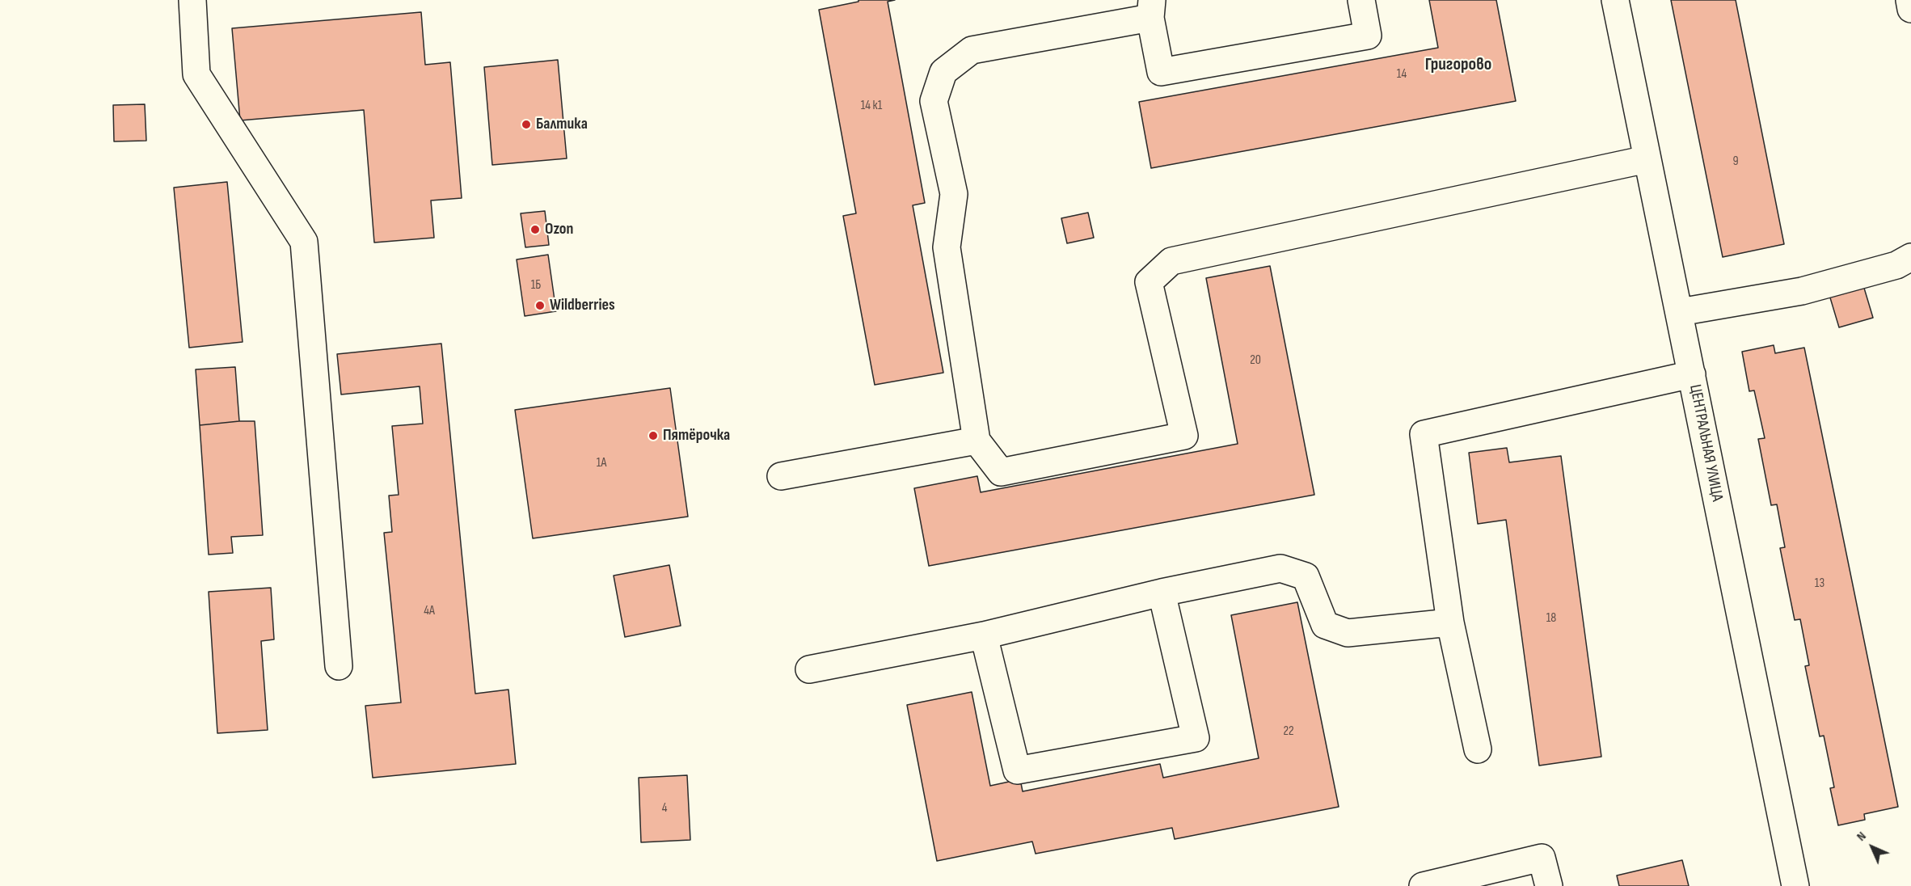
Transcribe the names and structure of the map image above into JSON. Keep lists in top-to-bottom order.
{
  "streets": {
    "street": ["ЦЕНТРАЛЬНАЯ УЛИЦА"]
  },
  "districts": ["Григорово"],
  "places": [
    "Балтика",
    "Ozon",
    "Wildberries",
    "Пятёрочка"
  ],
  "house_numbers": [
    "14",
    "14 к1",
    "9",
    "1Б",
    "20",
    "1А",
    "13",
    "4А",
    "18",
    "22",
    "4"
  ],
  "north": "top left"
}
